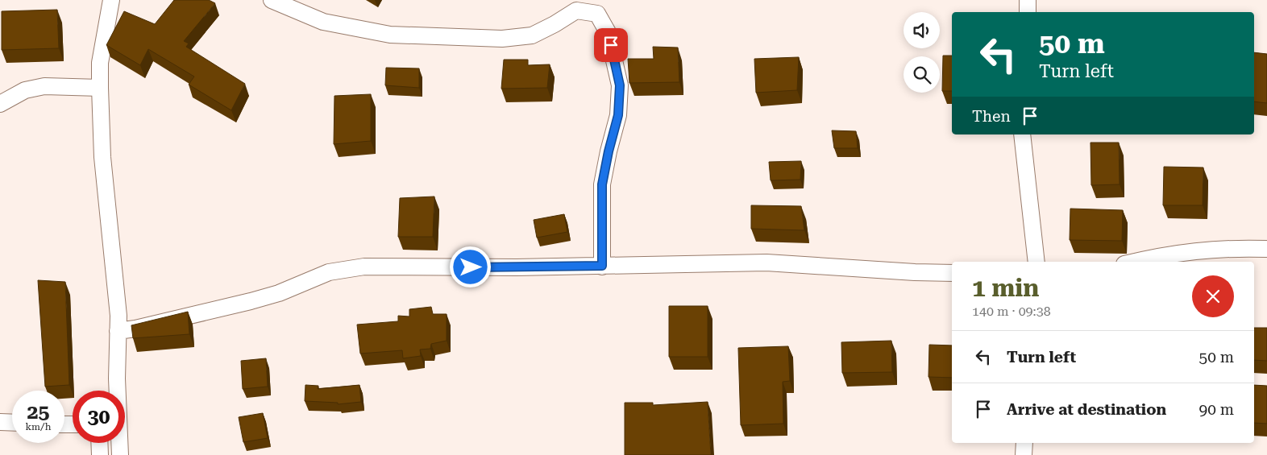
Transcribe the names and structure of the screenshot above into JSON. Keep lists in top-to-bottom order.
{
  "page": {
    "turn": ["50 m", "Turn left"],
    "then": "Then",
    "heading": ["1 min", "140 m · 09:38"],
    "list": [
      {
        "name": "Turn left",
        "value": "50 m"
      },
      {
        "name": "Arrive at destination",
        "value": "90 m"
      }
    ],
    "speed": "25 km/h",
    "limit": "30"
  }
}
